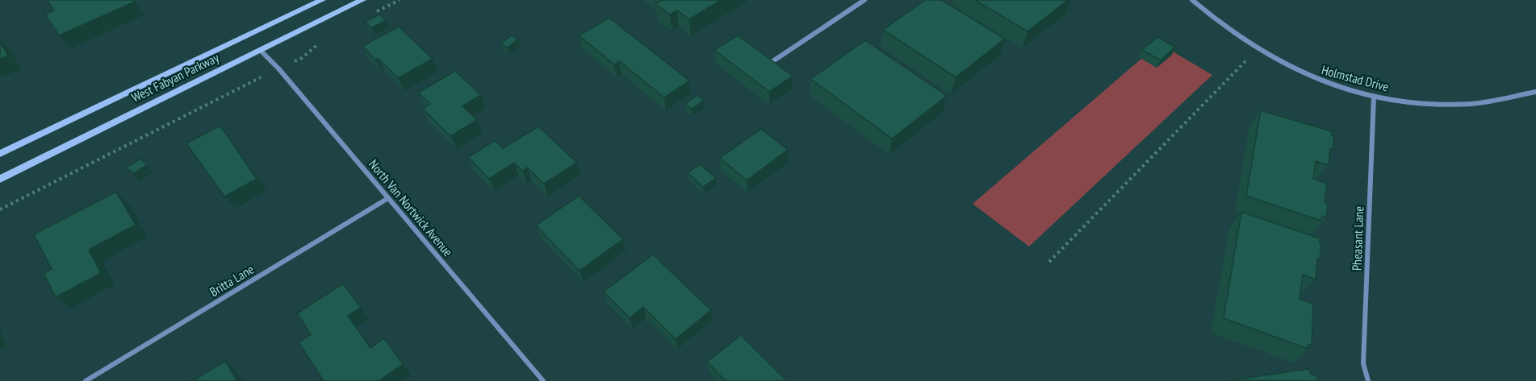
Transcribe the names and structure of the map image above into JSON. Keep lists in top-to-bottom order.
{
  "streets": {
    "main road": ["West Fabyan Parkway"],
    "street": [
      "Holmstad Drive",
      "North Van Nortwick Avenue",
      "Pheasant Lane",
      "Britta Lane"
    ]
  },
  "crossings": [
    ["West Fabyan Parkway", "North Van Nortwick Avenue"],
    ["Holmstad Drive", "Pheasant Lane"],
    ["North Van Nortwick Avenue", "Britta Lane"]
  ]
}
